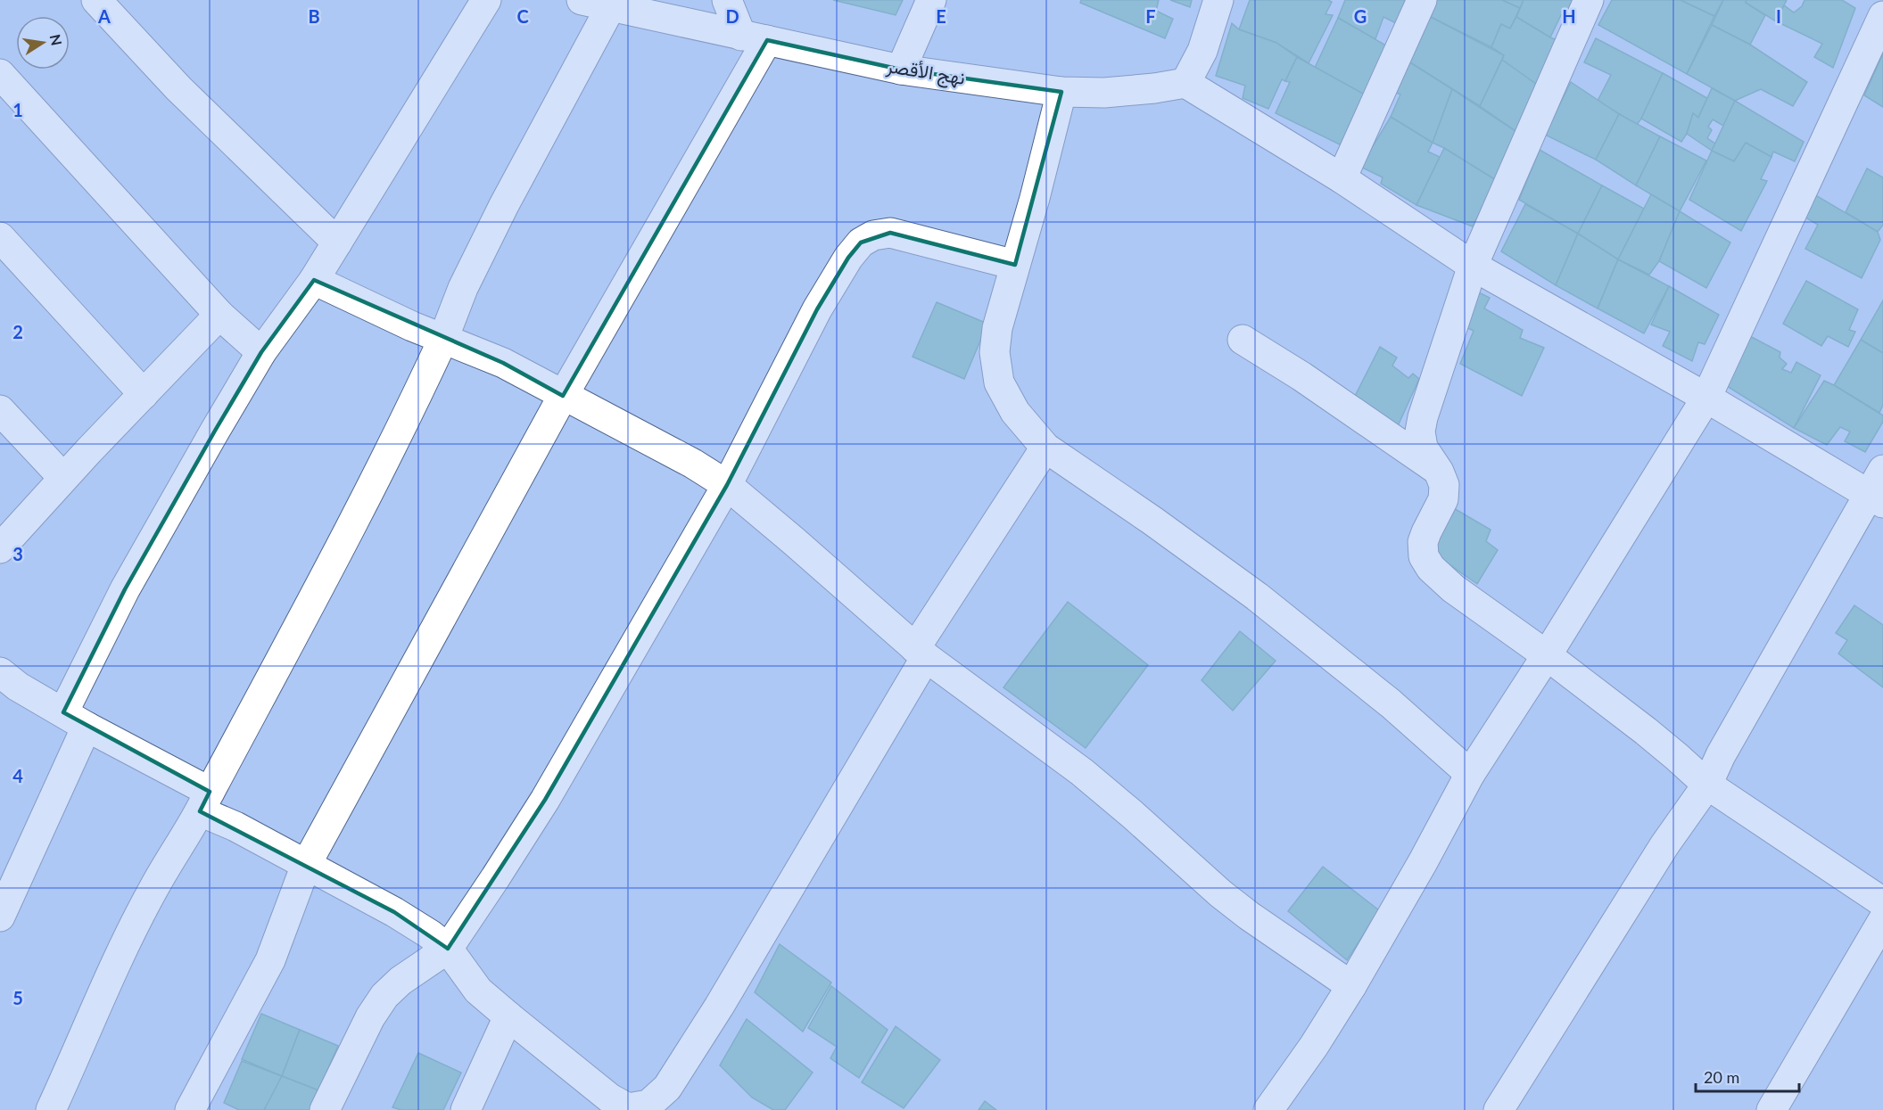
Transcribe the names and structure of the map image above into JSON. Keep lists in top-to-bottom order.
{
  "streets": {
    "street": ["نهج الأقصر"]
  },
  "scale_bar": "20 m",
  "north": "right",
  "grid": {
    "columns": [
      "A",
      "B",
      "C",
      "D",
      "E",
      "F",
      "G",
      "H",
      "I"
    ],
    "rows": [
      "1",
      "2",
      "3",
      "4",
      "5"
    ]
  }
}
